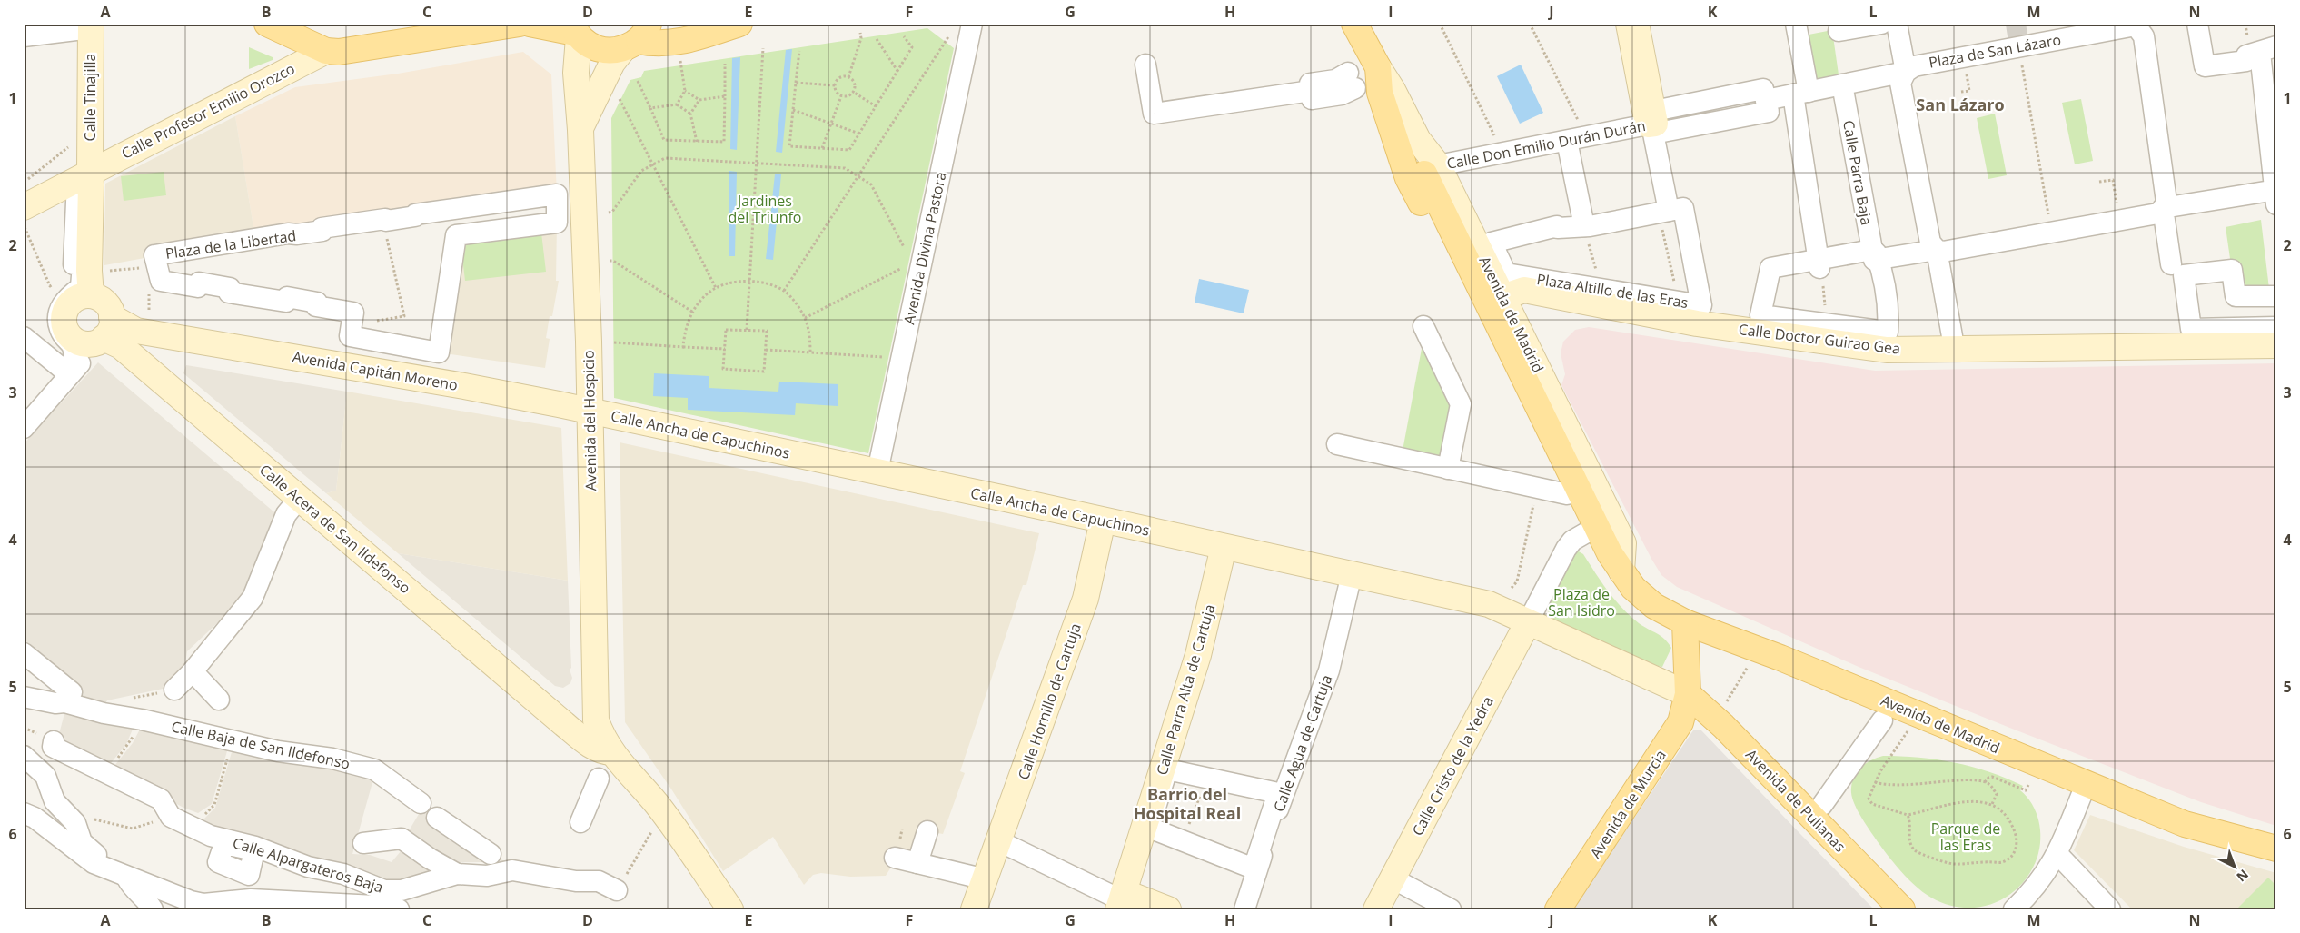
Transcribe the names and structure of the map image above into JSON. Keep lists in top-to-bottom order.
{
  "streets": {
    "main road": ["Avenida de Madrid", "Avenida de Pulianas", "Avenida de Murcia"],
    "street": [
      "Plaza de San Lázaro",
      "Calle Tinajilla",
      "Calle Profesor Emilio Orozco",
      "Calle Don Emilio Durán Durán",
      "Calle Parra Baja",
      "Plaza de la Libertad",
      "Avenida Divina Pastora",
      "Plaza Altillo de las Eras",
      "Calle Doctor Guirao Gea",
      "Avenida Capitán Moreno",
      "Avenida del Hospicio",
      "Calle Ancha de Capuchinos",
      "Calle Acera de San Ildefonso",
      "Calle Parra Alta de Cartuja",
      "Calle Hornillo de Cartuja",
      "Calle Agua de Cartuja",
      "Calle Baja de San Ildefonso",
      "Calle Cristo de la Yedra",
      "Calle Alpargateros Baja"
    ]
  },
  "crossings": [
    ["Calle Tinajilla", "Calle Profesor Emilio Orozco"],
    ["Calle Tinajilla", "Avenida Capitán Moreno"],
    ["Calle Tinajilla", "Calle Acera de San Ildefonso"],
    ["Calle Don Emilio Durán Durán", "Avenida de Madrid"],
    ["Avenida Divina Pastora", "Calle Ancha de Capuchinos"],
    ["Avenida de Madrid", "Calle Doctor Guirao Gea"],
    ["Avenida Capitán Moreno", "Avenida del Hospicio"],
    ["Avenida Capitán Moreno", "Calle Ancha de Capuchinos"],
    ["Avenida Capitán Moreno", "Calle Acera de San Ildefonso"],
    ["Avenida del Hospicio", "Calle Ancha de Capuchinos"],
    ["Calle Ancha de Capuchinos", "Calle Parra Alta de Cartuja"],
    ["Calle Ancha de Capuchinos", "Calle Hornillo de Cartuja"],
    ["Calle Ancha de Capuchinos", "Calle Agua de Cartuja"],
    ["Calle Ancha de Capuchinos", "Calle Cristo de la Yedra"],
    ["Avenida de Pulianas", "Avenida de Murcia"]
  ],
  "districts": ["San Lázaro", "Barrio del Hospital Real"],
  "parks": ["Jardines del Triunfo", "Plaza de San Isidro", "Parque de las Eras"],
  "north": "bottom right",
  "grid": {
    "columns": [
      "A",
      "B",
      "C",
      "D",
      "E",
      "F",
      "G",
      "H",
      "I",
      "J",
      "K",
      "L",
      "M",
      "N"
    ],
    "rows": [
      "1",
      "2",
      "3",
      "4",
      "5",
      "6"
    ]
  }
}
